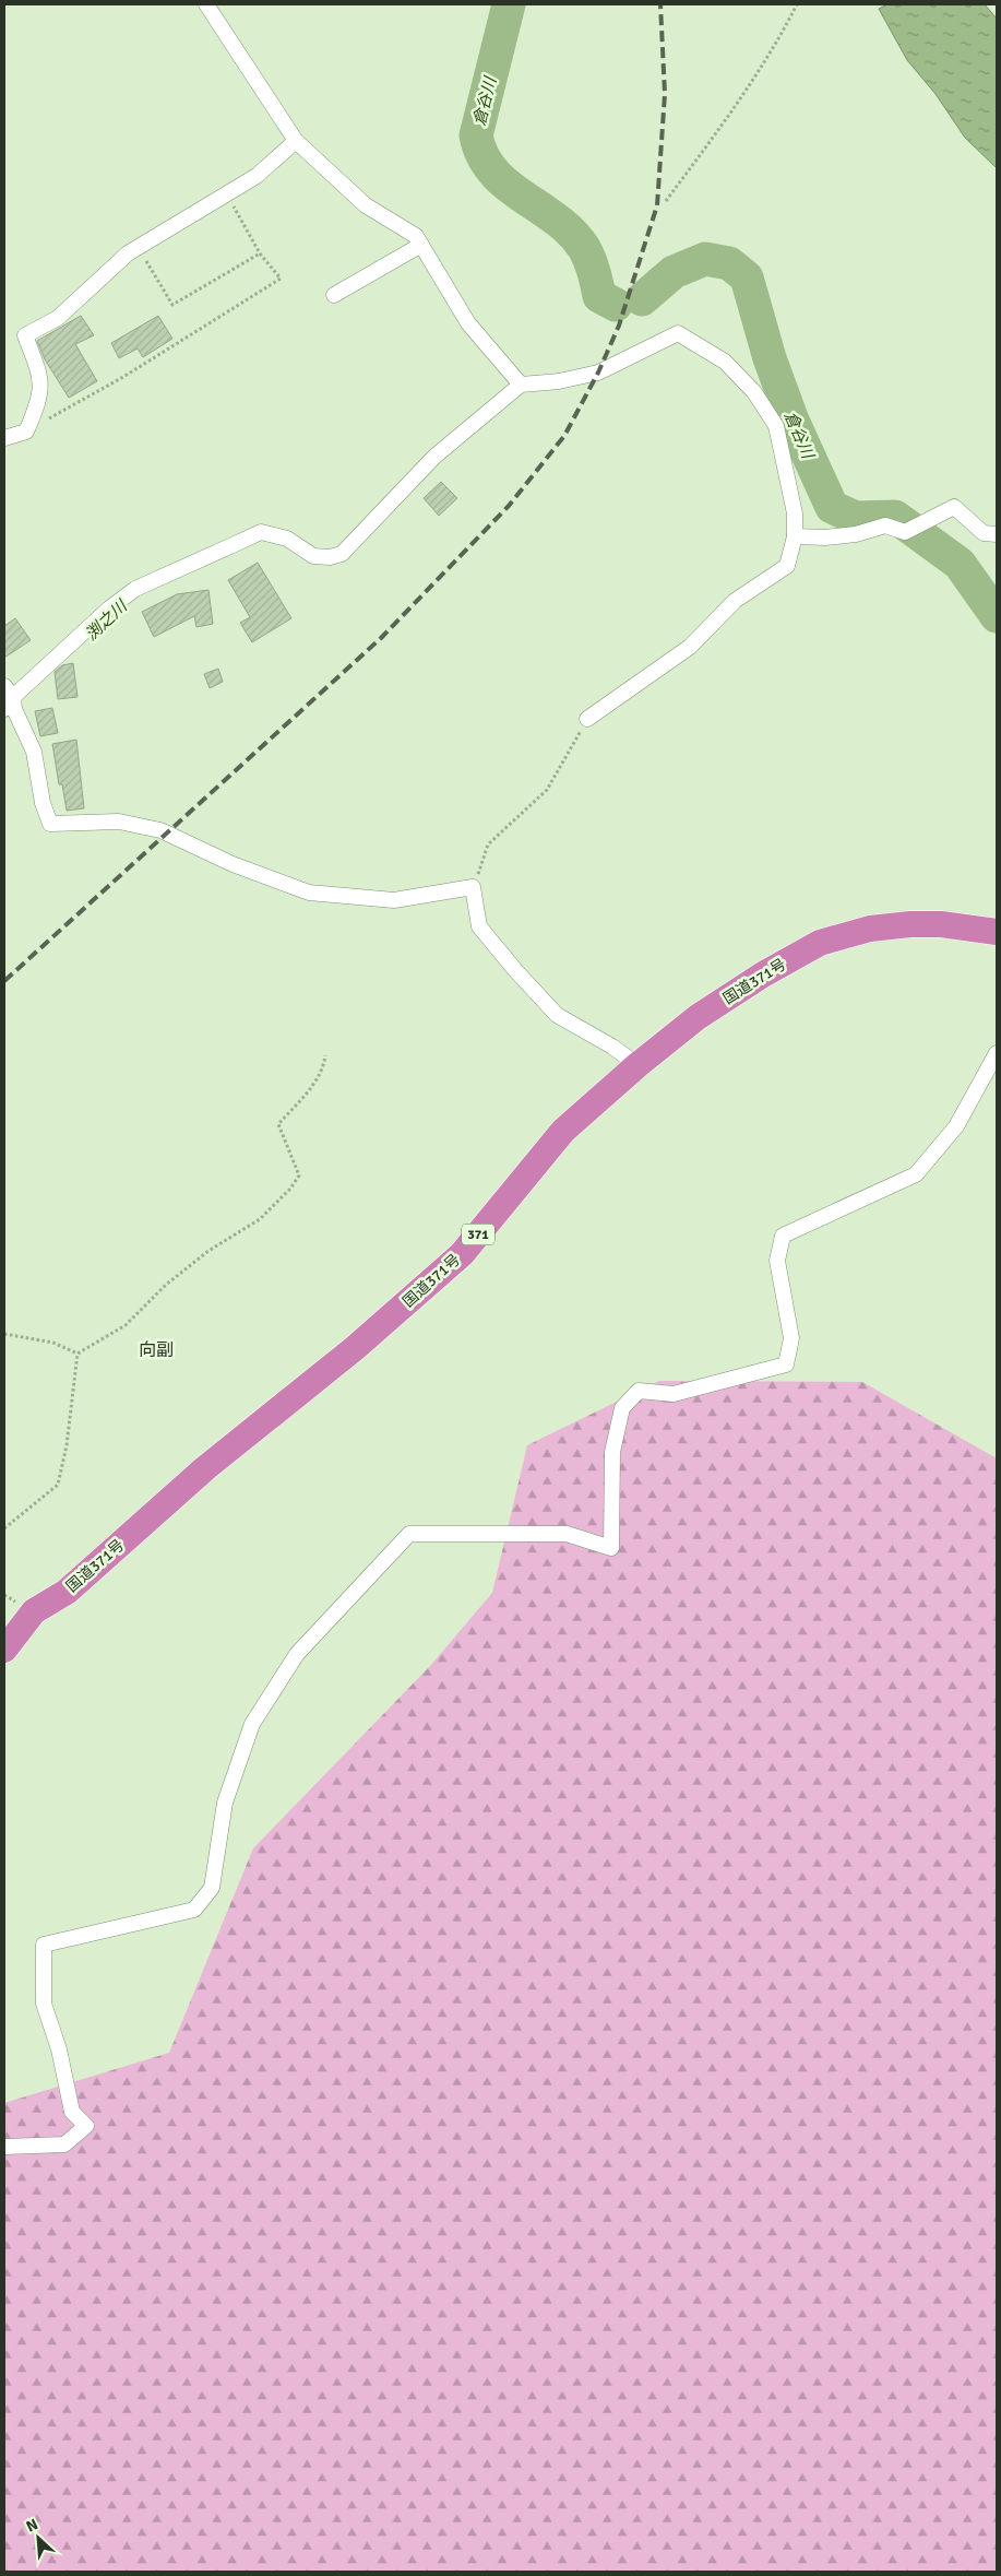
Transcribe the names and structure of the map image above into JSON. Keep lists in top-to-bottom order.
{
  "streets": {
    "highway": ["国道371号", "371"]
  },
  "districts": ["向副"],
  "water": ["倉谷川", "渕之川"],
  "north": "top left"
}
